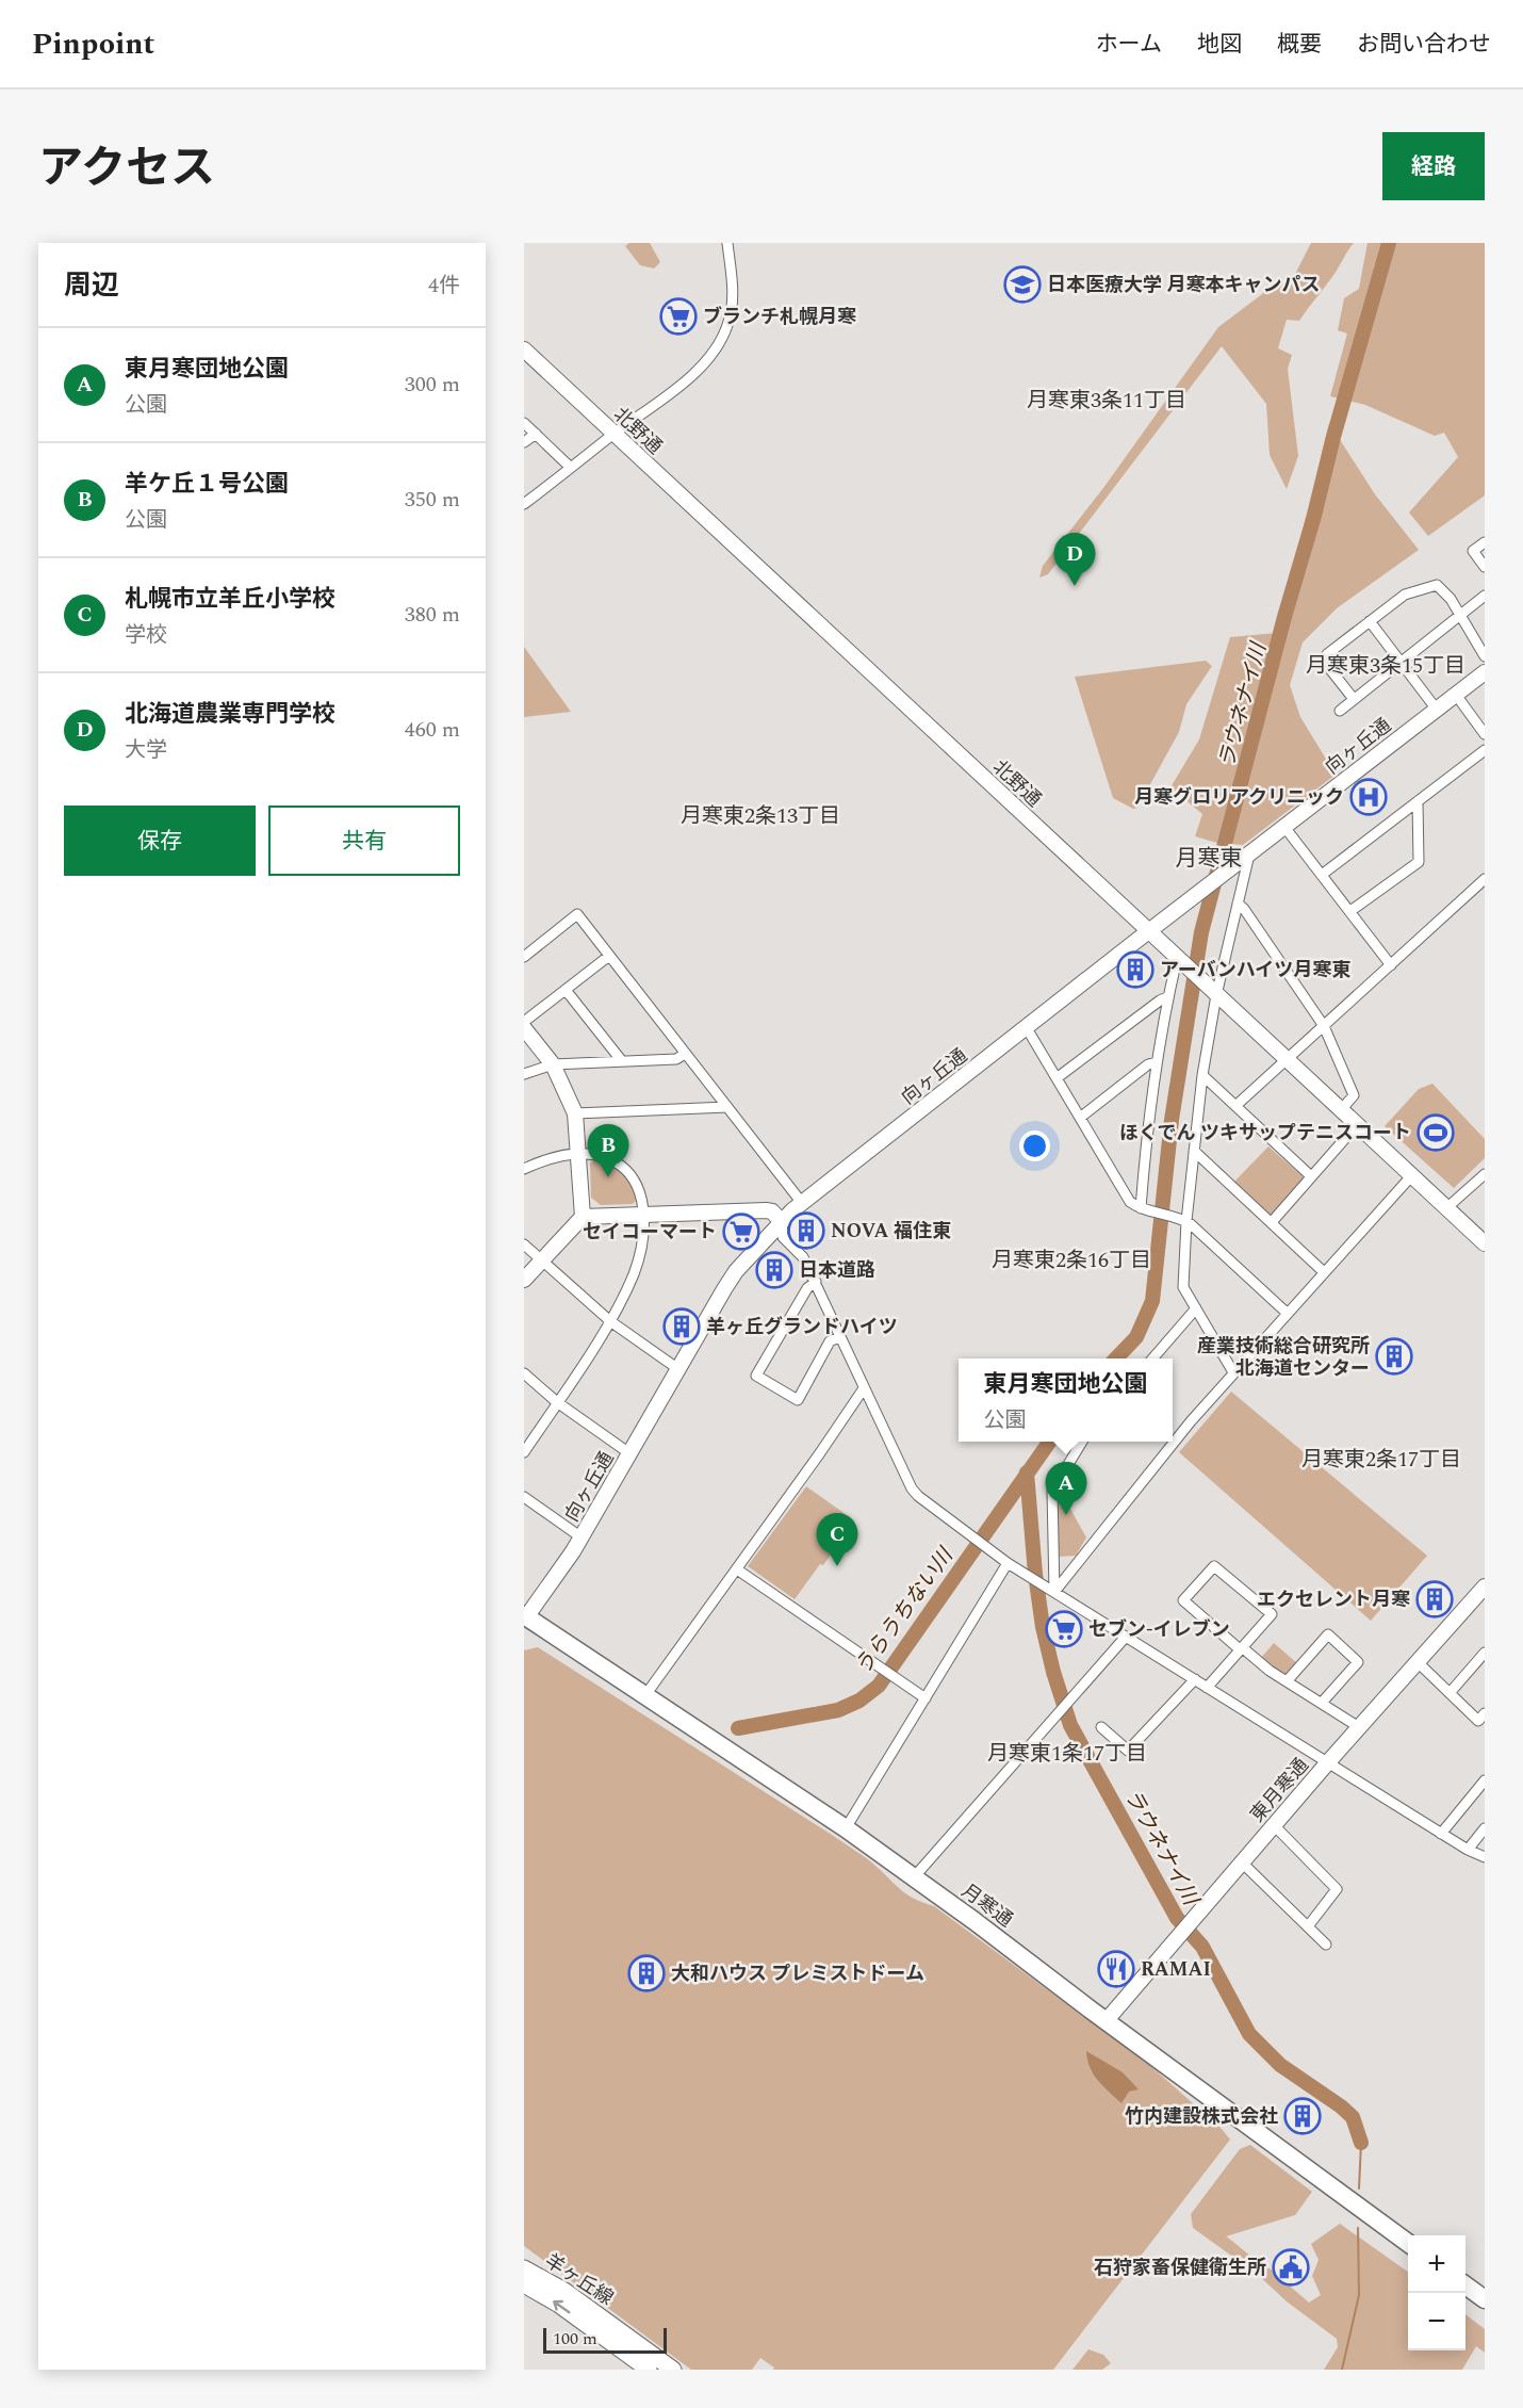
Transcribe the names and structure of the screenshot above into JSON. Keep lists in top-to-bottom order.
{
  "streets": {
    "highway": ["月寒通"],
    "main road": ["羊ヶ丘線"],
    "street": ["北野通", "向ヶ丘通", "東月寒通"]
  },
  "crossings": [
    ["北野通", "向ヶ丘通"],
    ["向ヶ丘通", "月寒通"],
    ["東月寒通", "月寒通"]
  ],
  "districts": [
    "月寒東3条11丁目",
    "月寒東3条15丁目",
    "月寒東2条13丁目",
    "月寒東",
    "月寒東2条16丁目",
    "月寒東2条17丁目",
    "月寒東1条17丁目"
  ],
  "water": ["ラウネナイ川", "うらうちない川"],
  "places": {
    "school or university": ["日本医療大学 月寒本キャンパス"],
    "supermarket": ["ブランチ札幌月寒", "セイコーマート", "セブン-イレブン"],
    "hospital": ["月寒グロリアクリニック"],
    "building": [
      "アーバンハイツ月寒東",
      "NOVA 福住東",
      "日本道路",
      "羊ヶ丘グランドハイツ",
      "産業技術総合研究所 北海道センター",
      "エクセレント月寒",
      "大和ハウス プレミストドーム",
      "竹内建設株式会社"
    ],
    "sports": ["ほくでん ツキサップテニスコート"],
    "restaurant": ["RAMAI"],
    "public building": ["石狩家畜保健衛生所"]
  },
  "scale_bar": "100 m",
  "page": {
    "header": "Pinpoint",
    "nav": [
      "ホーム",
      "地図",
      "概要",
      "お問い合わせ"
    ],
    "title": "アクセス",
    "buttons": [
      "経路",
      ["保存", "共有"]
    ],
    "heading": ["周辺", "4件"],
    "list": [
      {
        "mark": "A",
        "name": "東月寒団地公園",
        "note": "公園",
        "value": "300 m"
      },
      {
        "mark": "B",
        "name": "羊ケ丘１号公園",
        "note": "公園",
        "value": "350 m"
      },
      {
        "mark": "C",
        "name": "札幌市立羊丘小学校",
        "note": "学校",
        "value": "380 m"
      },
      {
        "mark": "D",
        "name": "北海道農業専門学校",
        "note": "大学",
        "value": "460 m"
      }
    ],
    "pins": [
      "D",
      "B",
      "A",
      "C"
    ],
    "popup": ["東月寒団地公園", "公園"],
    "map_buttons": ["+", "−"],
    "scale": "100 m"
  }
}
